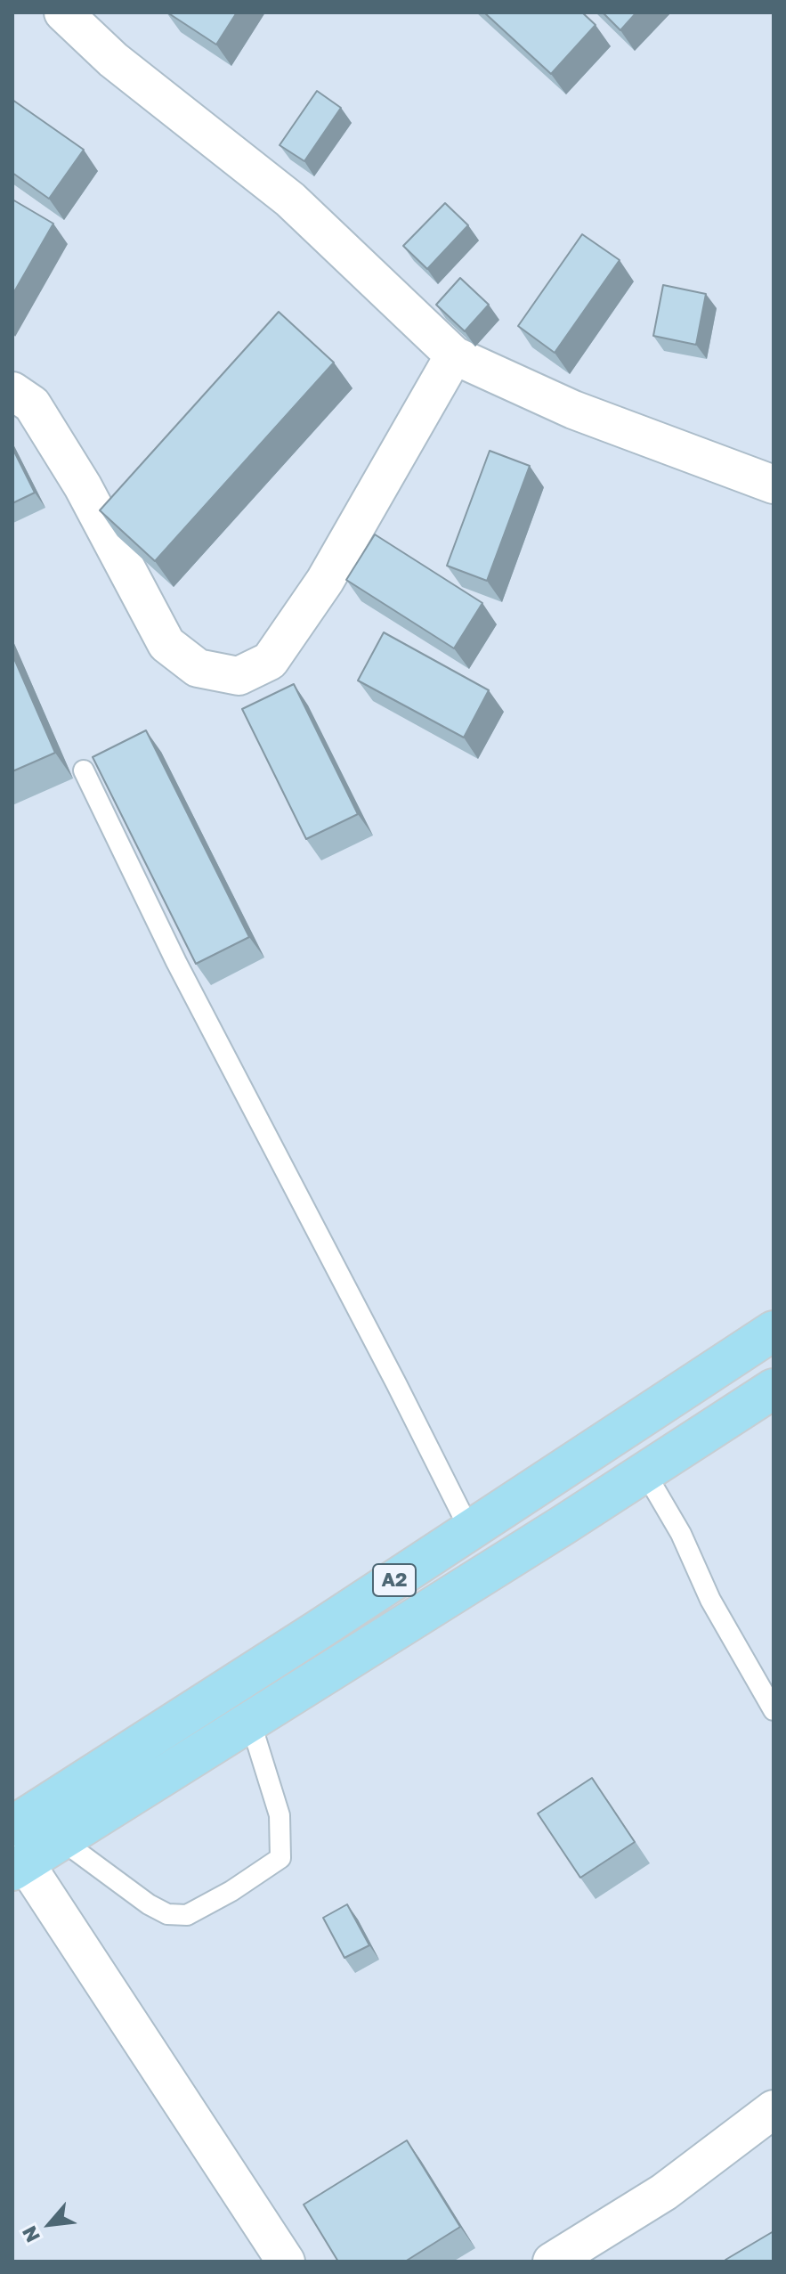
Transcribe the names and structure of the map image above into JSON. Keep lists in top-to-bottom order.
{
  "streets": {
    "highway": ["A2"]
  },
  "north": "bottom left"
}
